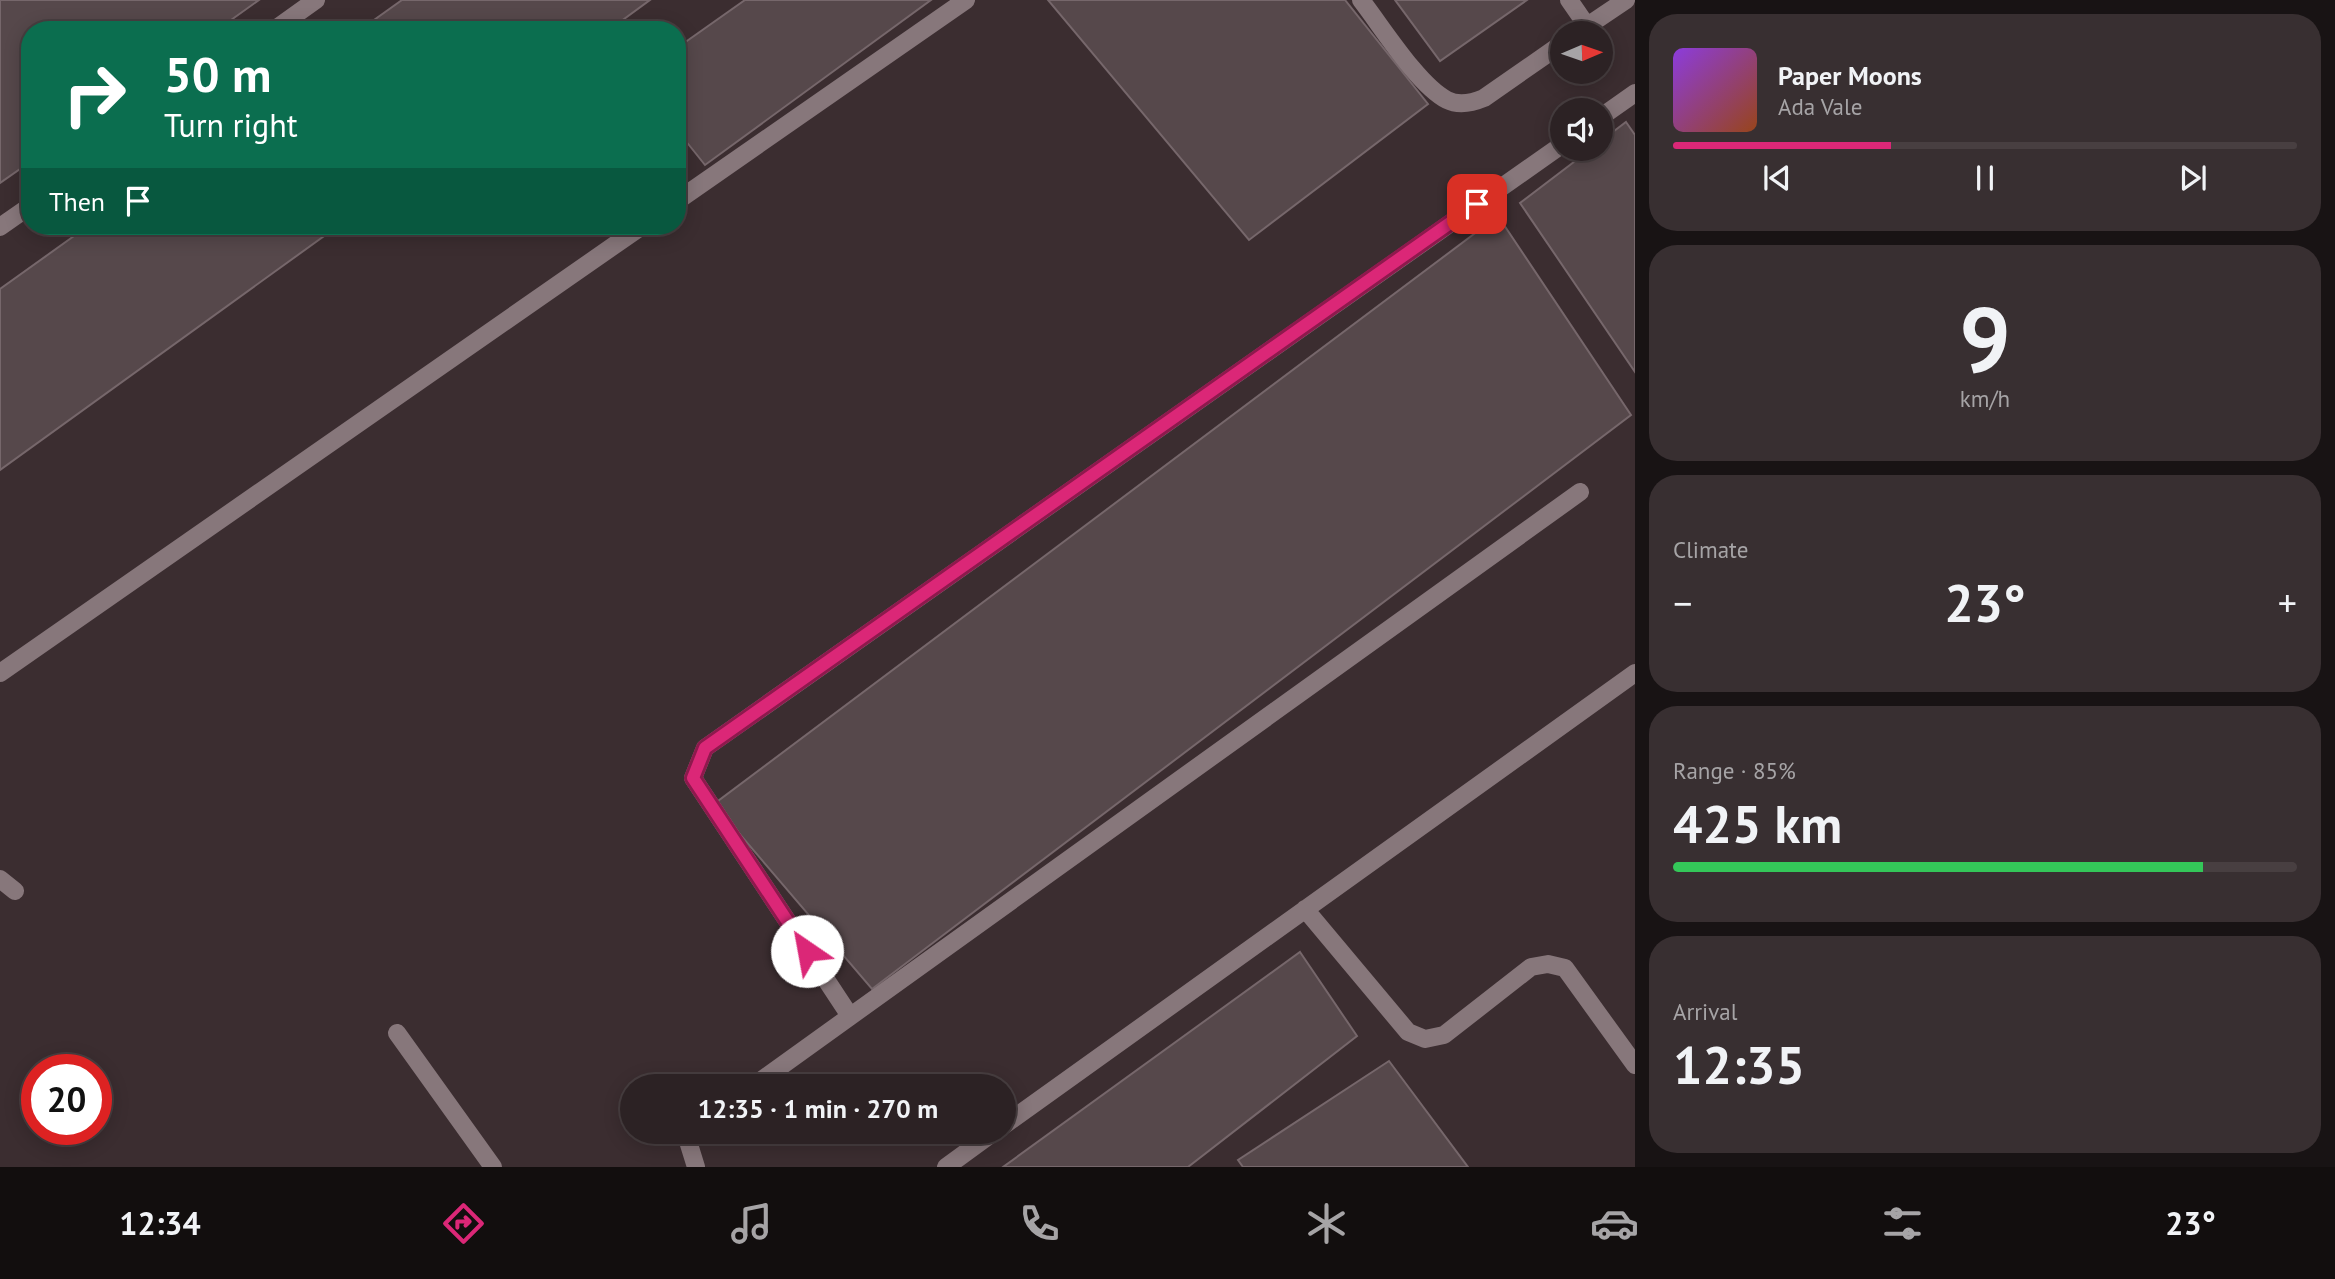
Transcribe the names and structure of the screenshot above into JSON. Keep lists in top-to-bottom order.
{
  "north": "right",
  "page": {
    "turn": ["50 m", "Turn right"],
    "song": ["Paper Moons", "Ada Vale"],
    "then": "Then",
    "tile": [
      ["9", "km/h"],
      "Climate",
      ["Range · 85%", "425 km"],
      ["Arrival", "12:35"]
    ],
    "heat": ["−", "23°", "+"],
    "limit": "20",
    "trip": "12:35 · 1 min · 270 m",
    "tabs": ["12:34", "23°"]
  }
}
